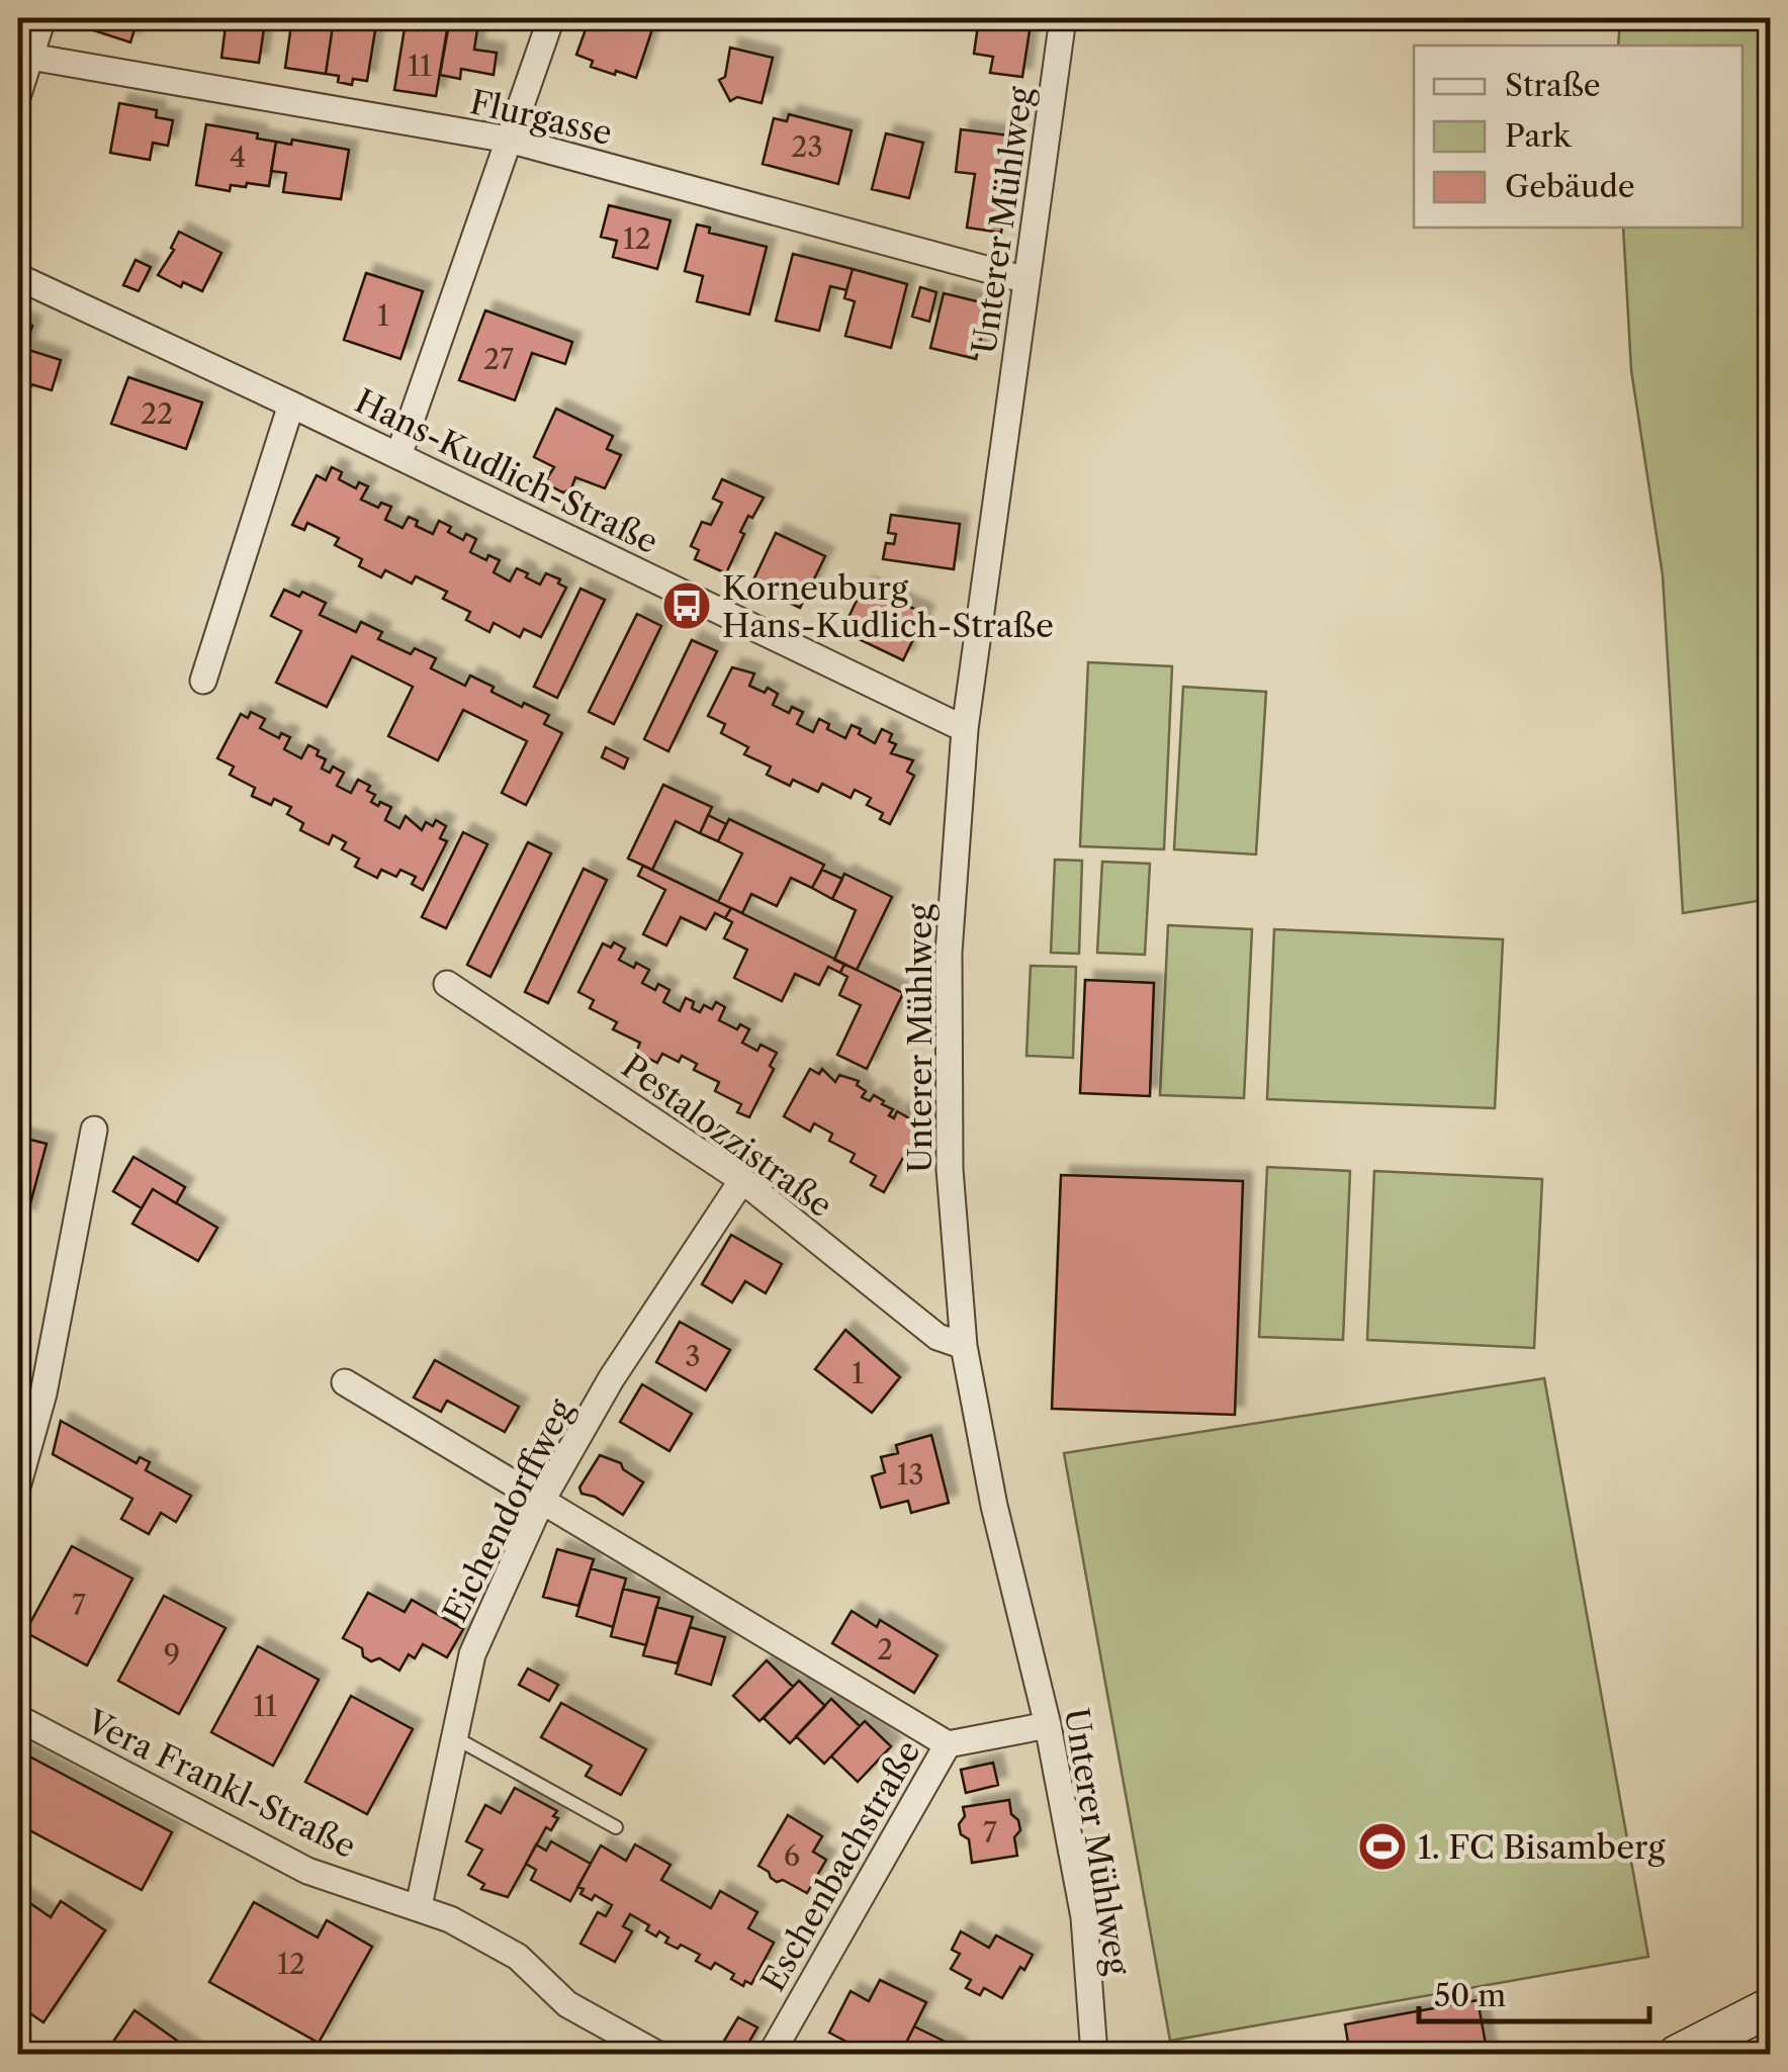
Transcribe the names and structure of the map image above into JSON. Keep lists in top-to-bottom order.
{
  "streets": {
    "street": [
      "Flurgasse",
      "Unterer Mühlweg",
      "Hans-Kudlich-Straße",
      "Pestalozzistraße",
      "Eichendorffweg",
      "Vera Frankl-Straße",
      "Eschenbachstraße"
    ]
  },
  "crossings": [
    ["Flurgasse", "Unterer Mühlweg"],
    ["Unterer Mühlweg", "Hans-Kudlich-Straße"],
    ["Unterer Mühlweg", "Pestalozzistraße"],
    ["Unterer Mühlweg", "Eschenbachstraße"],
    ["Pestalozzistraße", "Eichendorffweg"],
    ["Eichendorffweg", "Vera Frankl-Straße"]
  ],
  "places": {
    "bus stop": ["Korneuburg Hans-Kudlich-Straße"],
    "sports": ["1. FC Bisamberg"]
  },
  "house_numbers": [
    "11",
    "23",
    "4",
    "12",
    "1",
    "27",
    "22",
    "3",
    "1",
    "13",
    "7",
    "2",
    "9",
    "11",
    "7",
    "6",
    "12"
  ],
  "legend": ["Straße", "Park", "Gebäude"],
  "scale_bar": "50 m"
}
